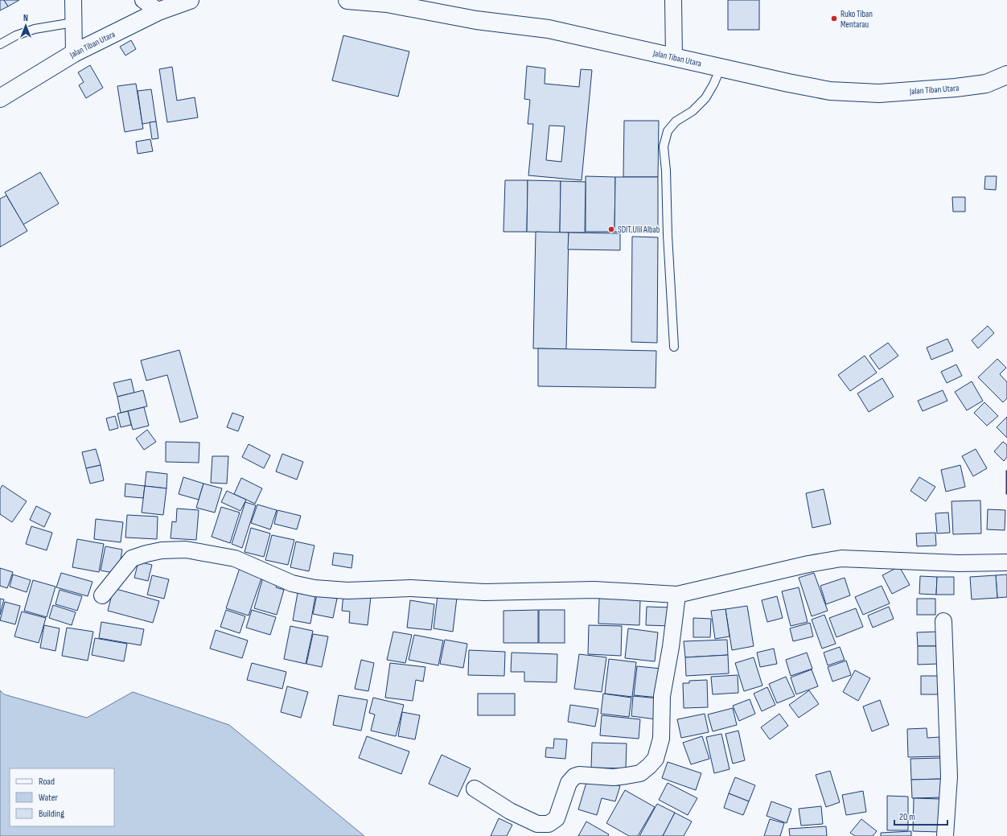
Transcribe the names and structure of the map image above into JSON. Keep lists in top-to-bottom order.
{
  "streets": {
    "street": ["Jalan Tiban Utara"]
  },
  "places": ["Ruko Tiban Mentarau", "SDIT Ulil Albab"],
  "legend": ["Road", "Water", "Building"],
  "scale_bar": "20 m",
  "north": "top"
}
